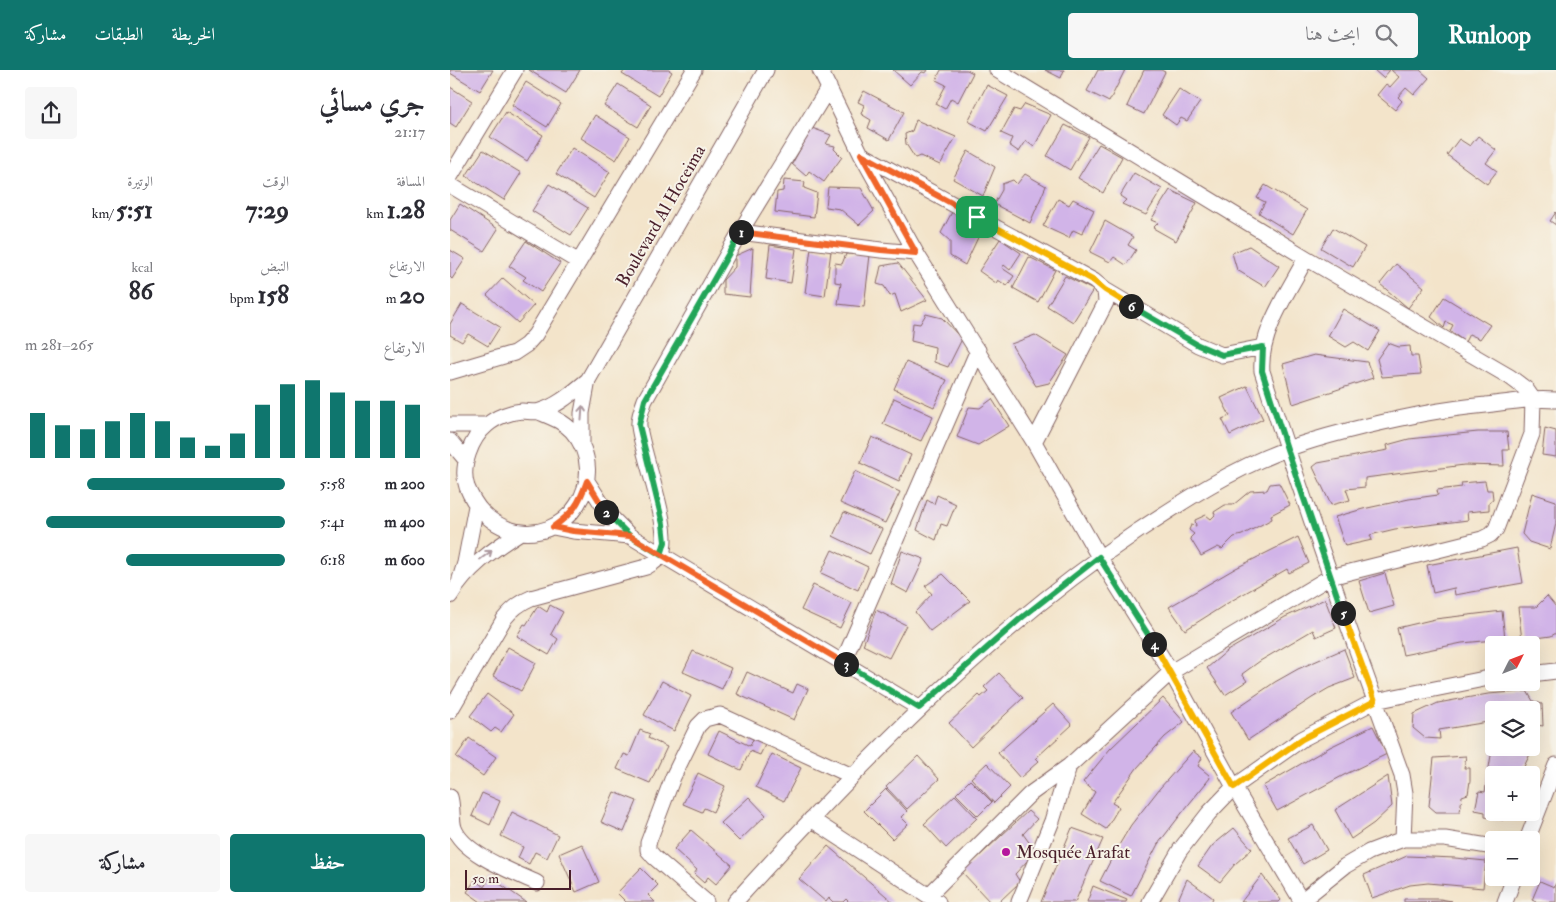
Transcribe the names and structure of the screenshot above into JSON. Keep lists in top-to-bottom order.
{
  "streets": {
    "street": ["Boulevard Al Hoceima"]
  },
  "places": ["Mosquée Arafat"],
  "scale_bar": "50 m",
  "north": "top right",
  "page": {
    "header": "Runloop",
    "search": "ابحث هنا",
    "nav": ["الخريطة", "الطبقات", "مشاركة"],
    "heading": ["جري مسائي", "21:17"],
    "stats": [
      ["المسافة", "1.28 km"],
      ["الوقت", "7:29"],
      ["الوتيرة", "5:51 /km"],
      ["الارتفاع", "20 m"],
      ["النبض", "158 bpm"],
      ["kcal", "86"]
    ],
    "pins": [
      "1",
      "6",
      "2",
      "5",
      "4",
      "3"
    ],
    "chart": ["الارتفاع", "265–281 m"],
    "list": [
      {
        "name": "200 m",
        "note": "5:58"
      },
      {
        "name": "400 m",
        "note": "5:41"
      },
      {
        "name": "600 m",
        "note": "6:18"
      }
    ],
    "map_buttons": ["+", "−"],
    "buttons": ["حفظ", "مشاركة"],
    "scale": "50 m"
  }
}
